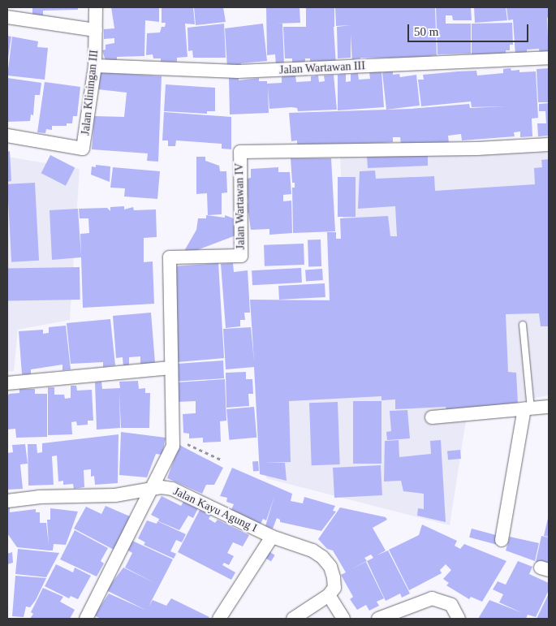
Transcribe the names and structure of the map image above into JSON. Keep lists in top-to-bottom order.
{
  "streets": {
    "street": [
      "Jalan Wartawan III",
      "Jalan Kliningan III",
      "Jalan Wartawan IV",
      "Jalan Kayu Agung I"
    ]
  },
  "crossings": [
    ["Jalan Wartawan III", "Jalan Kliningan III"],
    ["Jalan Wartawan IV", "Jalan Kayu Agung I"]
  ],
  "scale_bar": "50 m"
}
